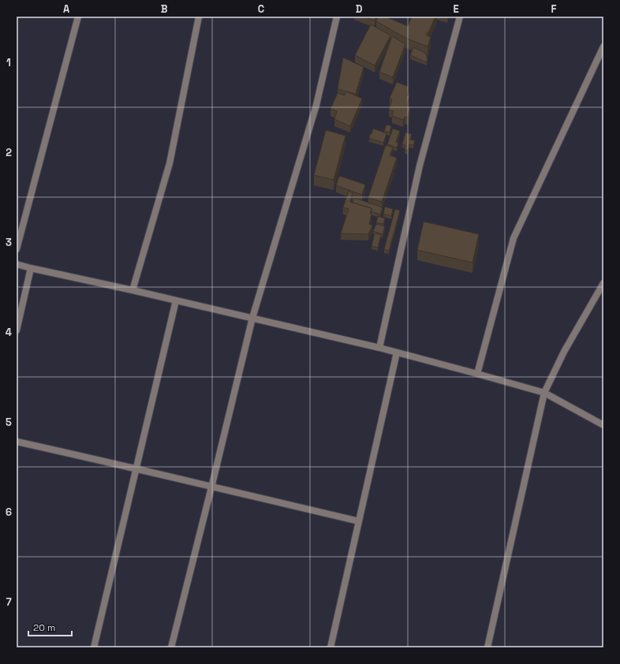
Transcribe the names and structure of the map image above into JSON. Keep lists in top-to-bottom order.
{
  "scale_bar": "20 m",
  "grid": {
    "columns": [
      "A",
      "B",
      "C",
      "D",
      "E",
      "F"
    ],
    "rows": [
      "1",
      "2",
      "3",
      "4",
      "5",
      "6",
      "7"
    ]
  }
}
